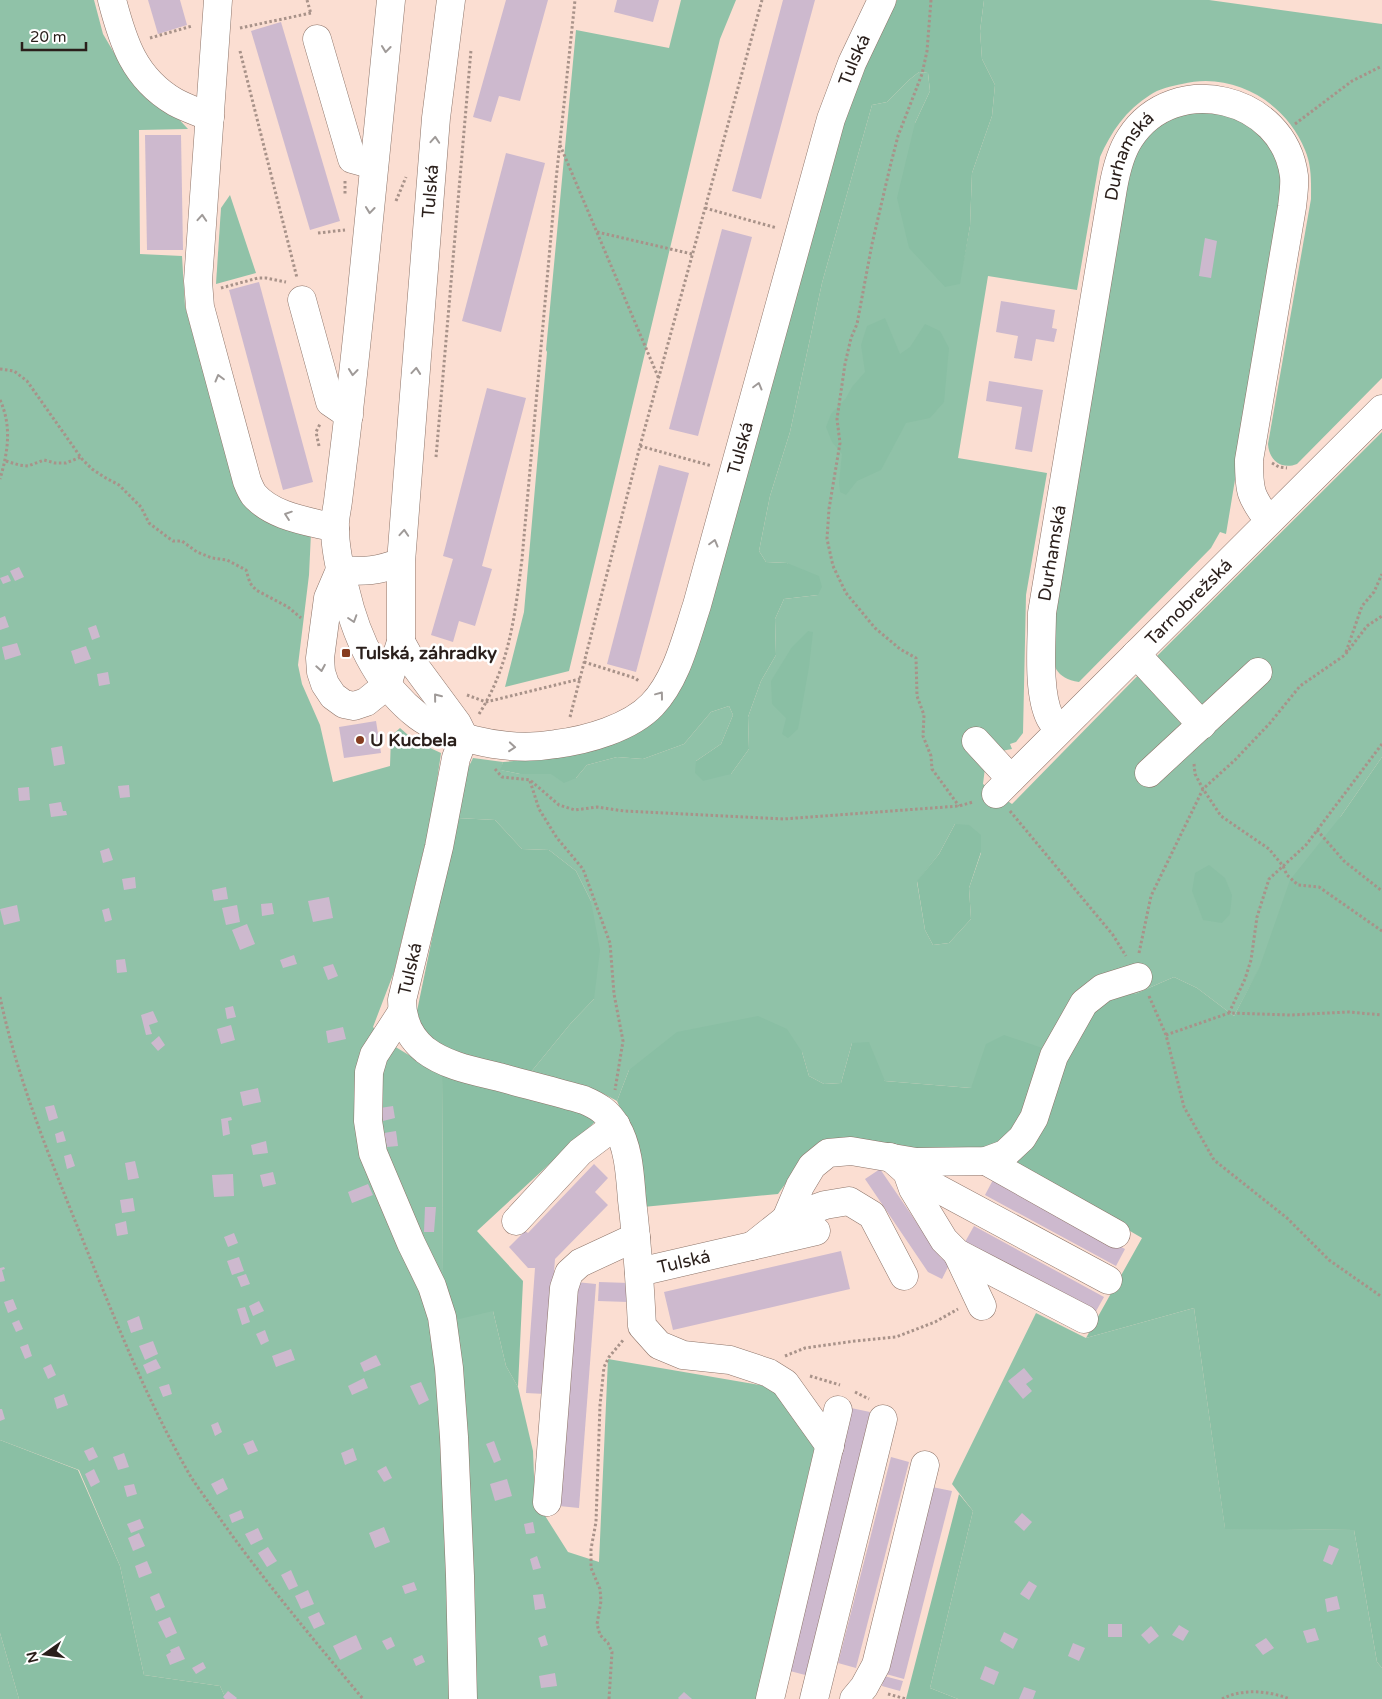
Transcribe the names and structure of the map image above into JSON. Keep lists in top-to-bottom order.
{
  "streets": {
    "street": ["Tulská", "Durhamská", "Tarnobrežská"]
  },
  "crossings": [
    ["Durhamská", "Tarnobrežská"]
  ],
  "places": {
    "transit": ["Tulská, záhradky"],
    "other": ["U Kucbela"]
  },
  "scale_bar": "20 m",
  "north": "left"
}
